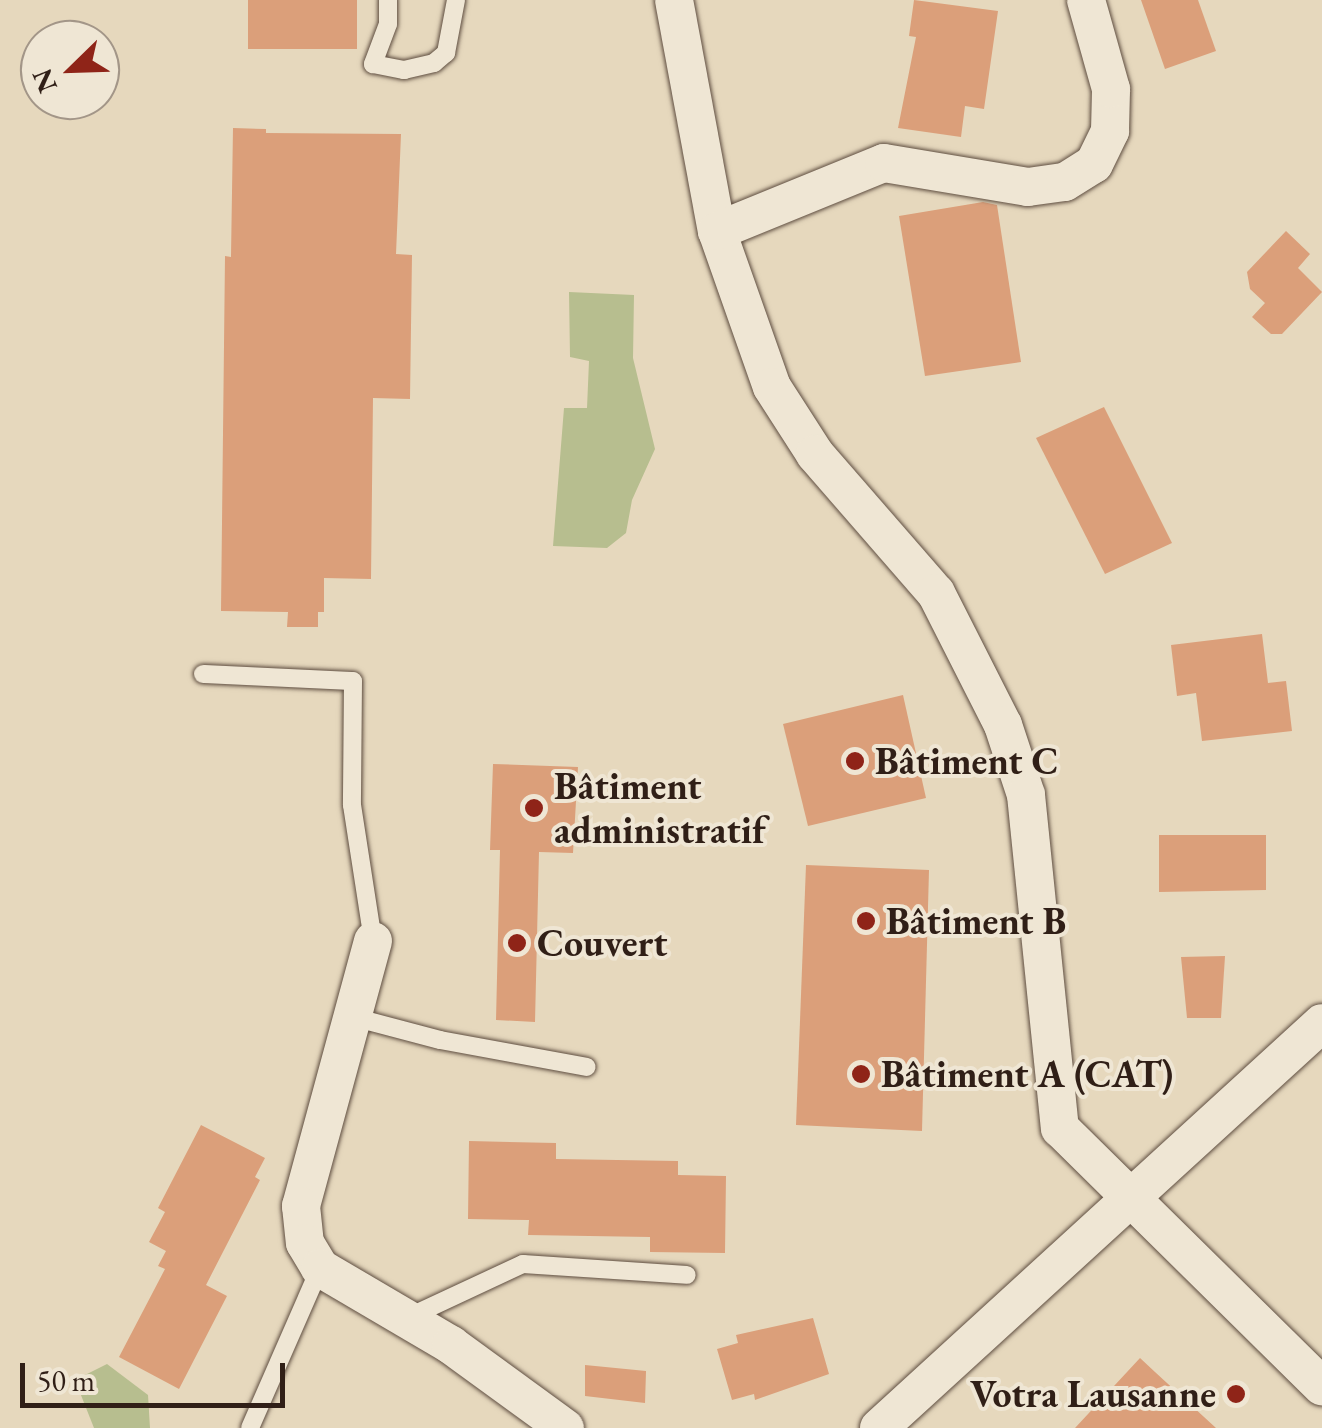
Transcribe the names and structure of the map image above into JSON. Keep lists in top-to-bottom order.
{
  "places": [
    "Bâtiment C",
    "Bâtiment administratif",
    "Bâtiment B",
    "Couvert",
    "Bâtiment A (CAT)",
    "Votra Lausanne"
  ],
  "scale_bar": "50 m",
  "north": "bottom left"
}
